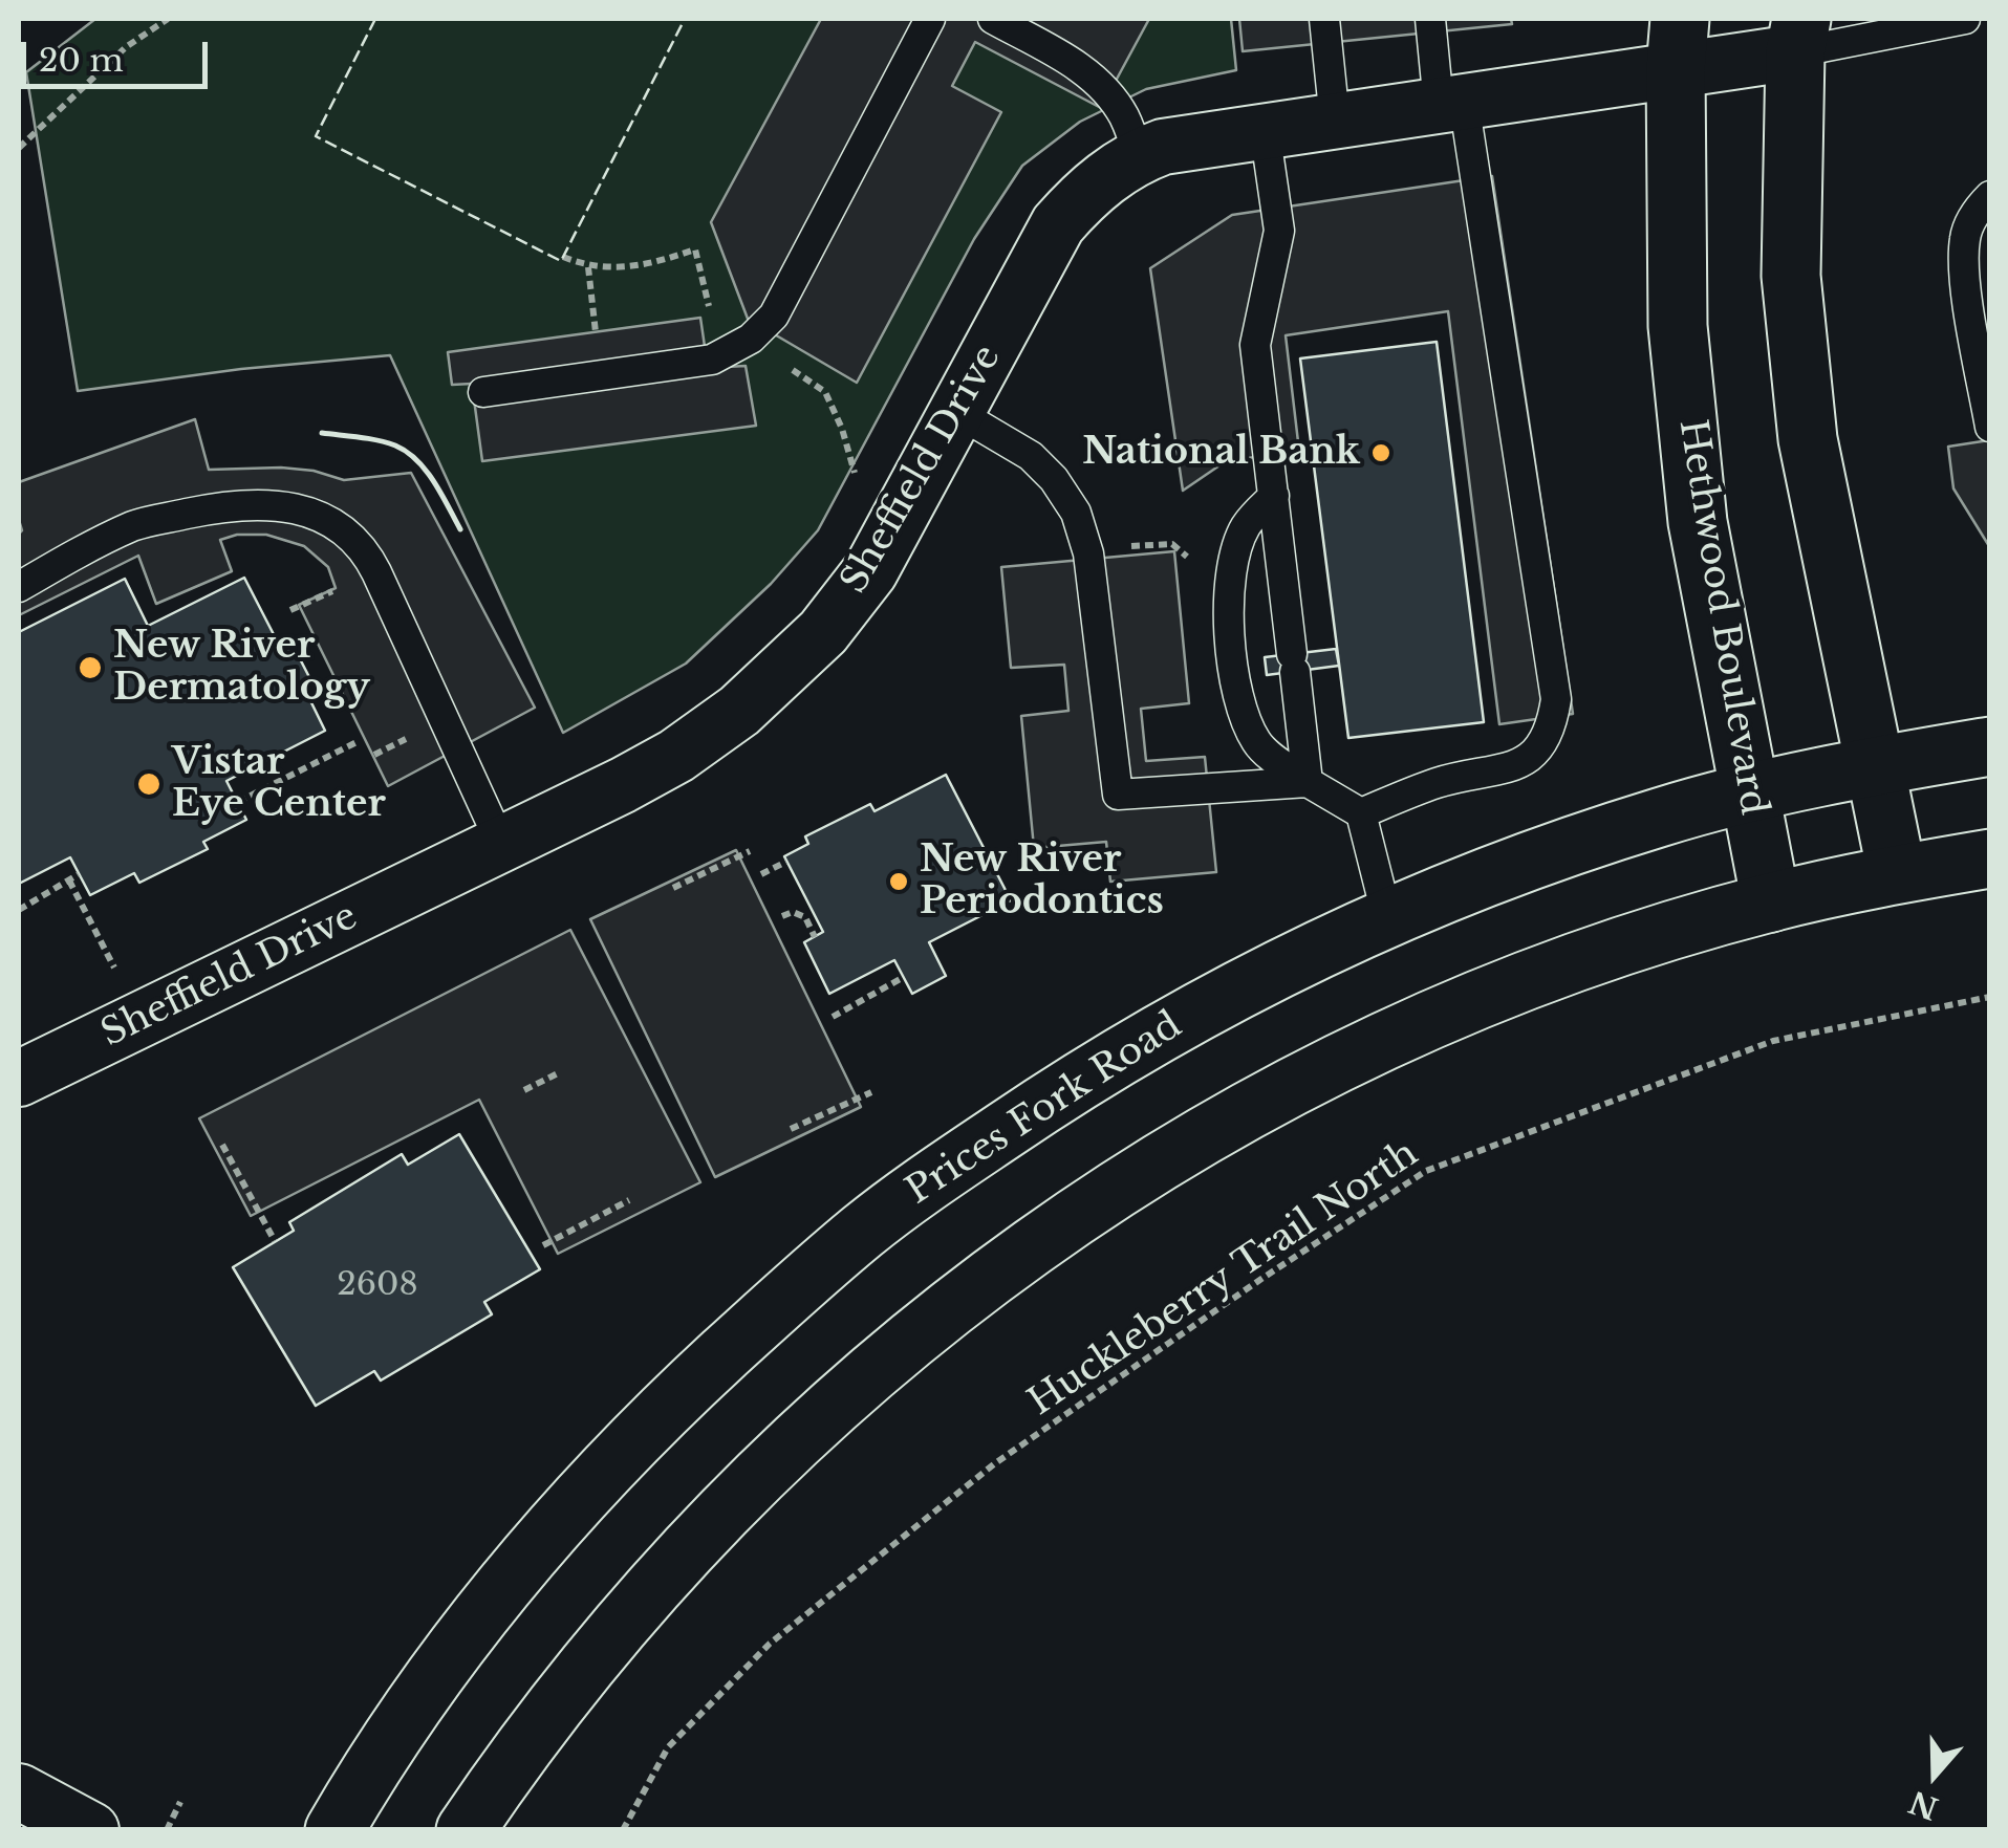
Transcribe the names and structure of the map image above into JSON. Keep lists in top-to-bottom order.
{
  "streets": {
    "main road": ["Hethwood Boulevard", "Prices Fork Road"],
    "street": ["Sheffield Drive"],
    "path": ["Huckleberry Trail North"]
  },
  "crossings": [
    ["Sheffield Drive", "Hethwood Boulevard"],
    ["Hethwood Boulevard", "Prices Fork Road"]
  ],
  "places": [
    "National Bank",
    "New River Dermatology",
    "Vistar Eye Center",
    "New River Periodontics"
  ],
  "house_numbers": ["2608"],
  "scale_bar": "20 m",
  "north": "bottom"
}
